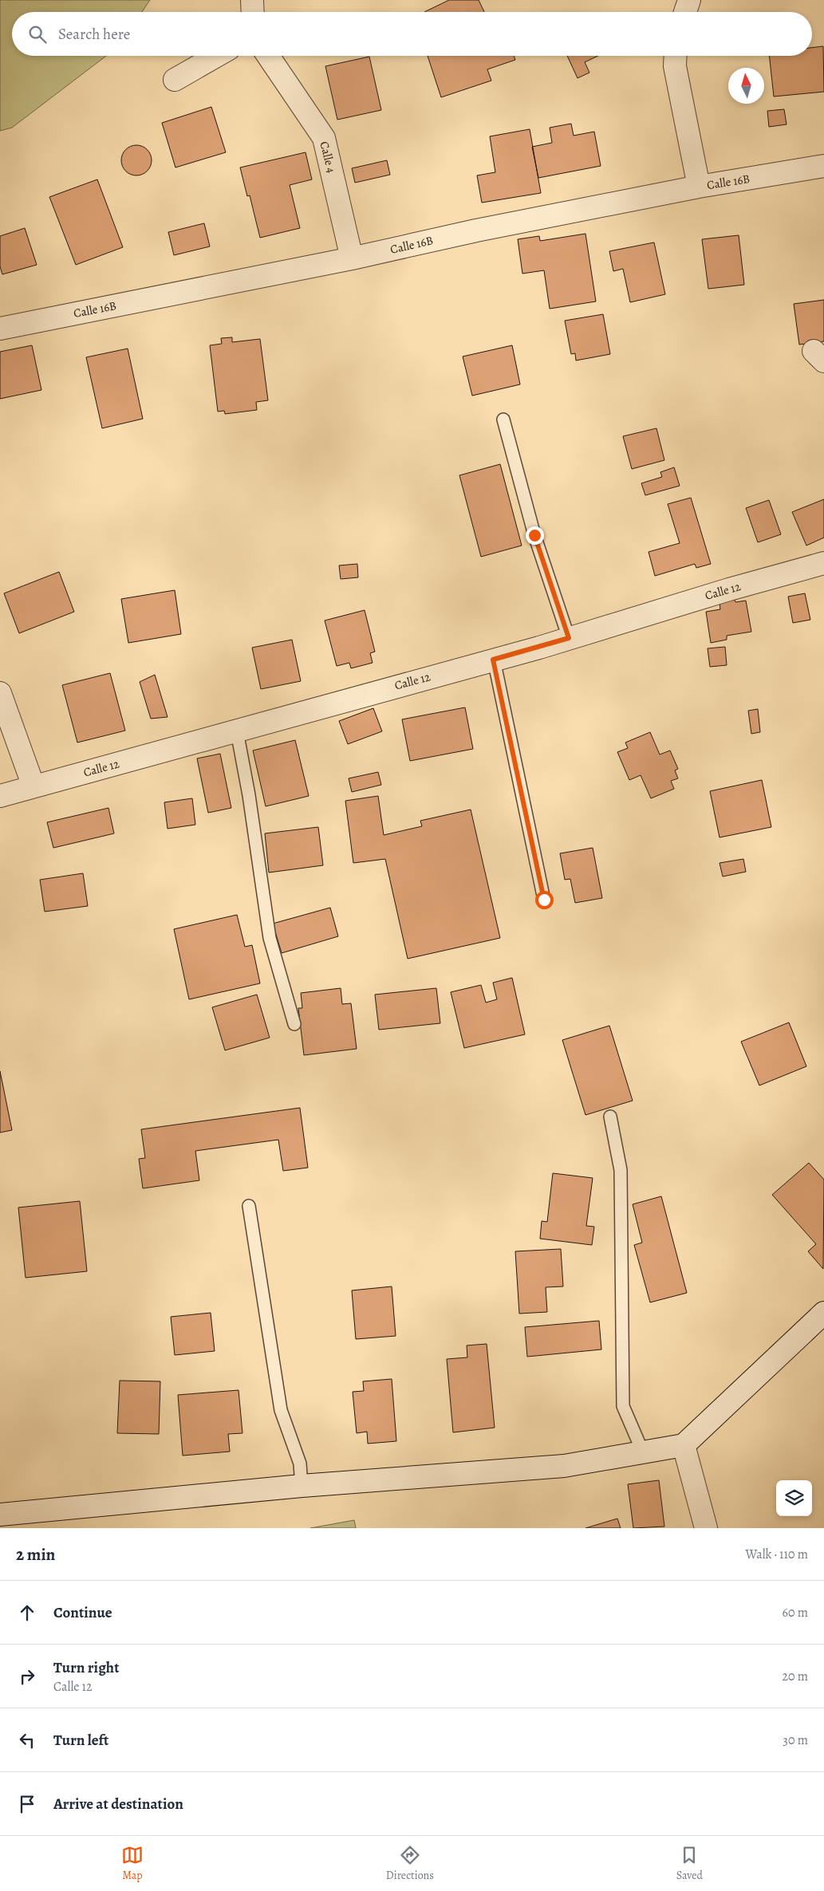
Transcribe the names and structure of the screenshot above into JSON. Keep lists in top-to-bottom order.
{
  "streets": {
    "street": ["Calle 4", "Calle 16B", "Calle 12"]
  },
  "crossings": [
    ["Calle 4", "Calle 16B"]
  ],
  "north": "top",
  "page": {
    "search": "Search here",
    "heading": ["2 min", "Walk · 110 m"],
    "list": [
      ["Continue", "60 m"],
      ["Turn right", "Calle 12", "20 m"],
      ["Turn left", "30 m"],
      "Arrive at destination"
    ],
    "nav": ["Map", "Directions", "Saved"]
  }
}
